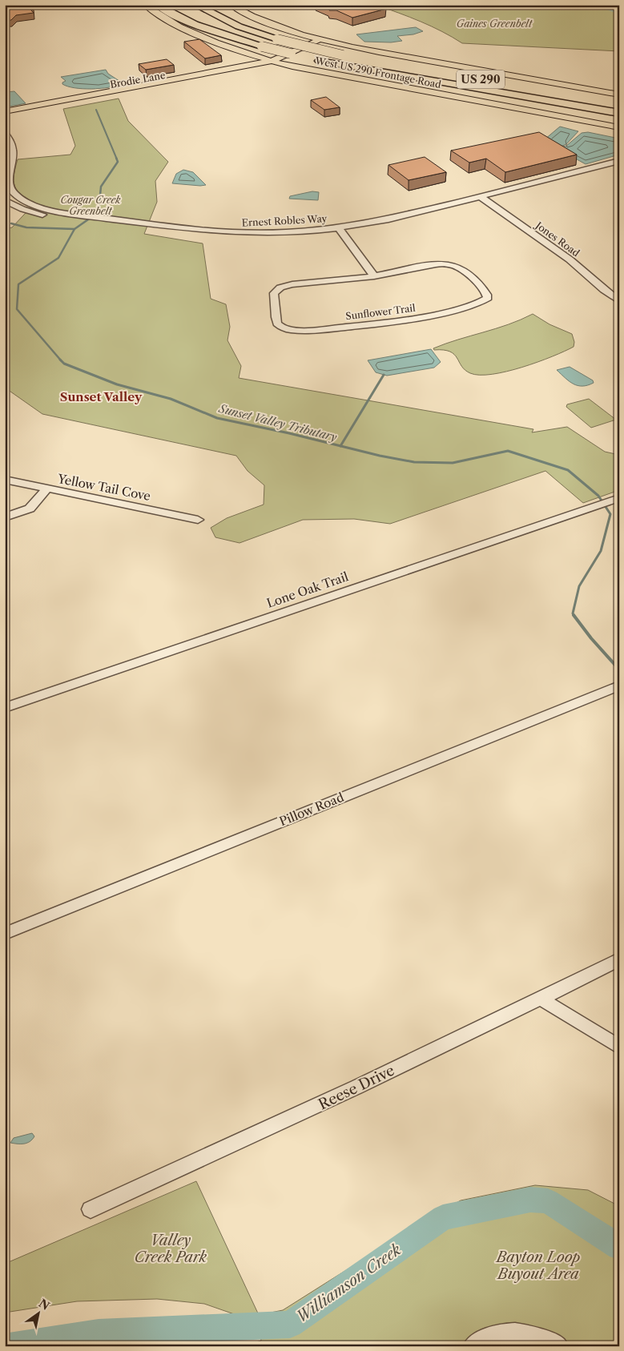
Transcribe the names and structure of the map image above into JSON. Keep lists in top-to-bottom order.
{
  "streets": {
    "highway": ["US 290"],
    "main road": ["West US 290 Frontage Road", "Brodie Lane"],
    "street": [
      "Ernest Robles Way",
      "Jones Road",
      "Sunflower Trail",
      "Yellow Tail Cove",
      "Lone Oak Trail",
      "Pillow Road",
      "Reese Drive"
    ]
  },
  "crossings": [
    ["West US 290 Frontage Road", "Brodie Lane"],
    ["Ernest Robles Way", "Jones Road"]
  ],
  "districts": ["Sunset Valley"],
  "water": ["Sunset Valley Tributary", "Williamson Creek"],
  "parks": [
    "Gaines Greenbelt",
    "Cougar Creek Greenbelt",
    "Valley Creek Park",
    "Bayton Loop Buyout Area"
  ],
  "north": "top right"
}
